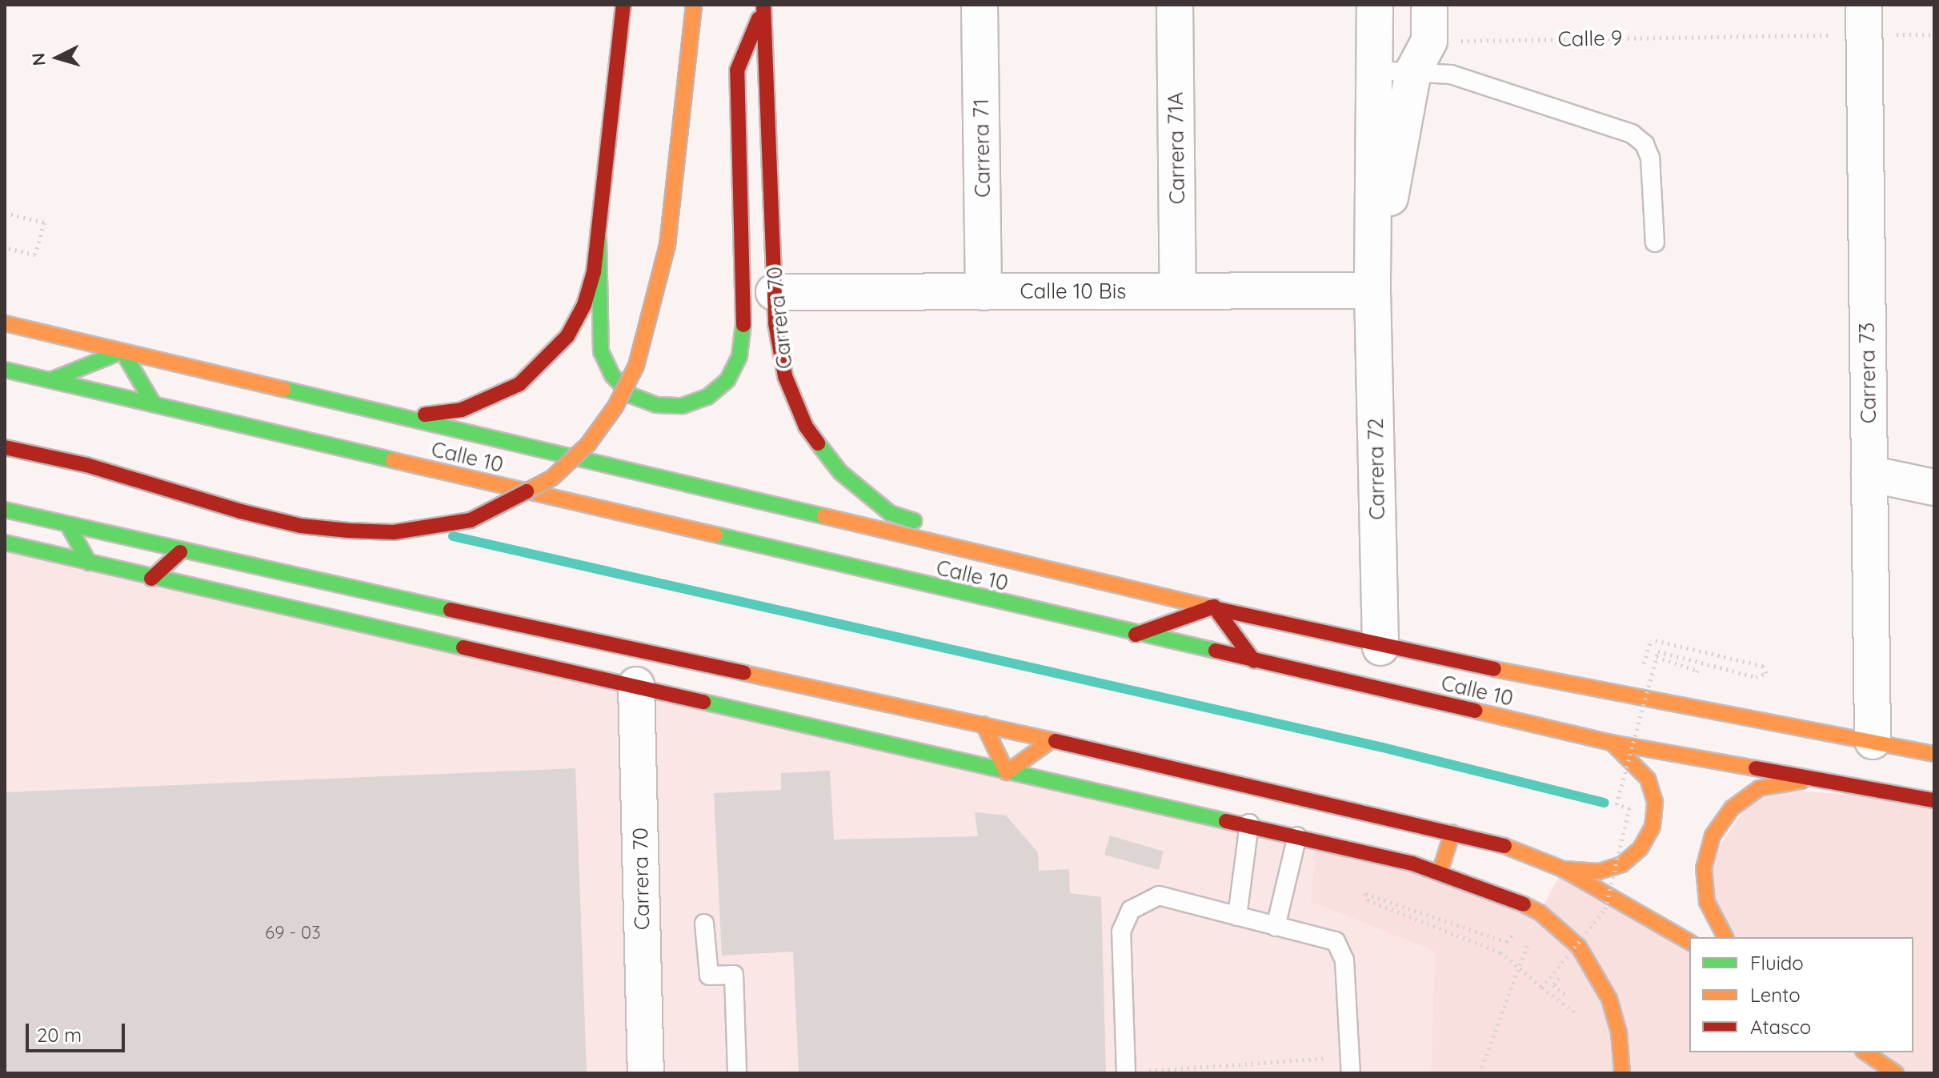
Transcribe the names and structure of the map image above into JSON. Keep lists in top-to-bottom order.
{
  "streets": {
    "main road": ["Carrera 70", "Calle 10"],
    "street": [
      "Carrera 71",
      "Carrera 71A",
      "Calle 10 Bis",
      "Carrera 73",
      "Carrera 72"
    ],
    "path": ["Calle 9"]
  },
  "crossings": [
    ["Calle 9", "Carrera 72"],
    ["Carrera 71", "Calle 10 Bis"],
    ["Carrera 71A", "Calle 10 Bis"],
    ["Calle 10 Bis", "Carrera 70"],
    ["Calle 10 Bis", "Carrera 72"],
    ["Carrera 70", "Calle 10"],
    ["Carrera 73", "Calle 10"],
    ["Calle 10", "Carrera 72"]
  ],
  "house_numbers": ["69 - 03"],
  "legend": ["Fluido", "Lento", "Atasco"],
  "scale_bar": "20 m",
  "north": "left"
}
